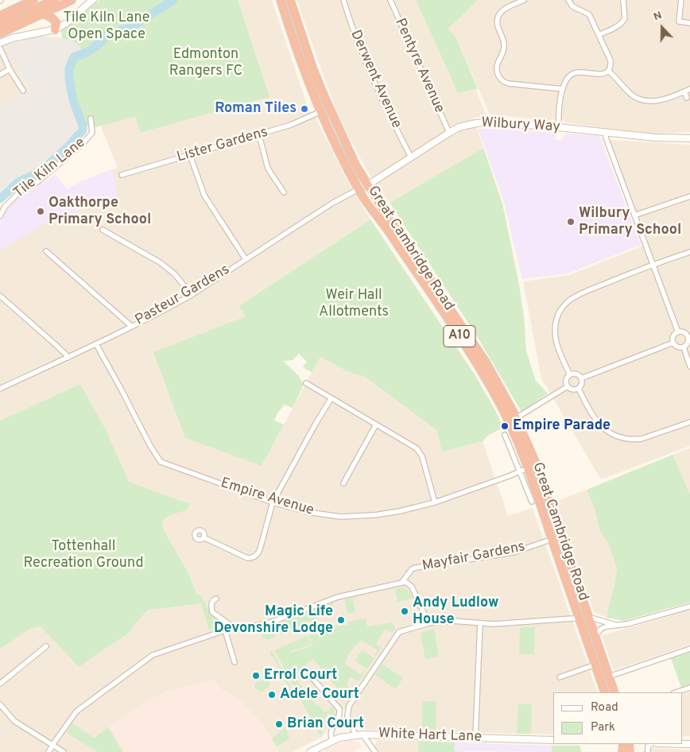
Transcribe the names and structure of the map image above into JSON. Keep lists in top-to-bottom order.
{
  "streets": {
    "highway": ["Great Cambridge Road", "A10"],
    "street": [
      "Pentyre Avenue",
      "Derwent Avenue",
      "Wilbury Way",
      "Lister Gardens",
      "Tile Kiln Lane",
      "Pasteur Gardens",
      "Empire Avenue",
      "Mayfair Gardens",
      "White Hart Lane"
    ]
  },
  "crossings": [
    ["Pentyre Avenue", "Wilbury Way"],
    ["Derwent Avenue", "Wilbury Way"],
    ["Wilbury Way", "Great Cambridge Road"],
    ["Lister Gardens", "Great Cambridge Road"],
    ["Great Cambridge Road", "Pasteur Gardens"],
    ["Great Cambridge Road", "A10"],
    ["Great Cambridge Road", "Empire Avenue"],
    ["Great Cambridge Road", "Mayfair Gardens"],
    ["Pasteur Gardens", "A10"],
    ["Pasteur Gardens", "Empire Avenue"]
  ],
  "parks": [
    "Tile Kiln Lane Open Space",
    "Edmonton Rangers FC",
    "Weir Hall Allotments",
    "Tottenhall Recreation Ground"
  ],
  "places": [
    "Roman Tiles",
    "Oakthorpe Primary School",
    "Wilbury Primary School",
    "Empire Parade",
    "Andy Ludlow House",
    "Magic Life Devonshire Lodge",
    "Errol Court",
    "Adele Court",
    "Brian Court"
  ],
  "legend": ["Road", "Park"],
  "north": "top"
}
